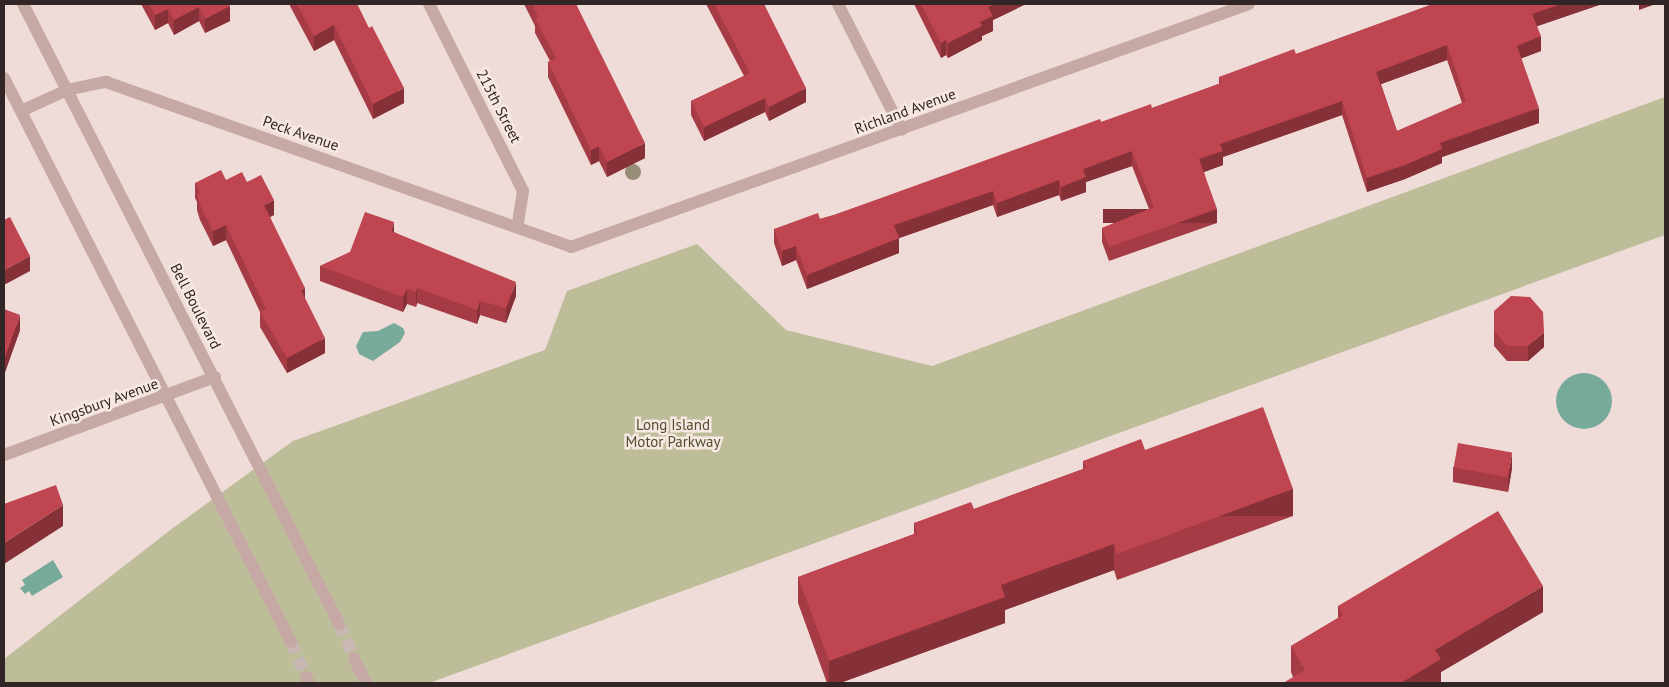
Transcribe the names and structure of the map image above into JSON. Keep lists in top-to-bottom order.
{
  "streets": {
    "street": [
      "215th Street",
      "Richland Avenue",
      "Peck Avenue",
      "Bell Boulevard",
      "Kingsbury Avenue"
    ]
  },
  "crossings": [
    ["215th Street", "Peck Avenue"],
    ["Richland Avenue", "Peck Avenue"],
    ["Peck Avenue", "Bell Boulevard"],
    ["Bell Boulevard", "Kingsbury Avenue"]
  ],
  "parks": ["Long Island Motor Parkway"]
}
